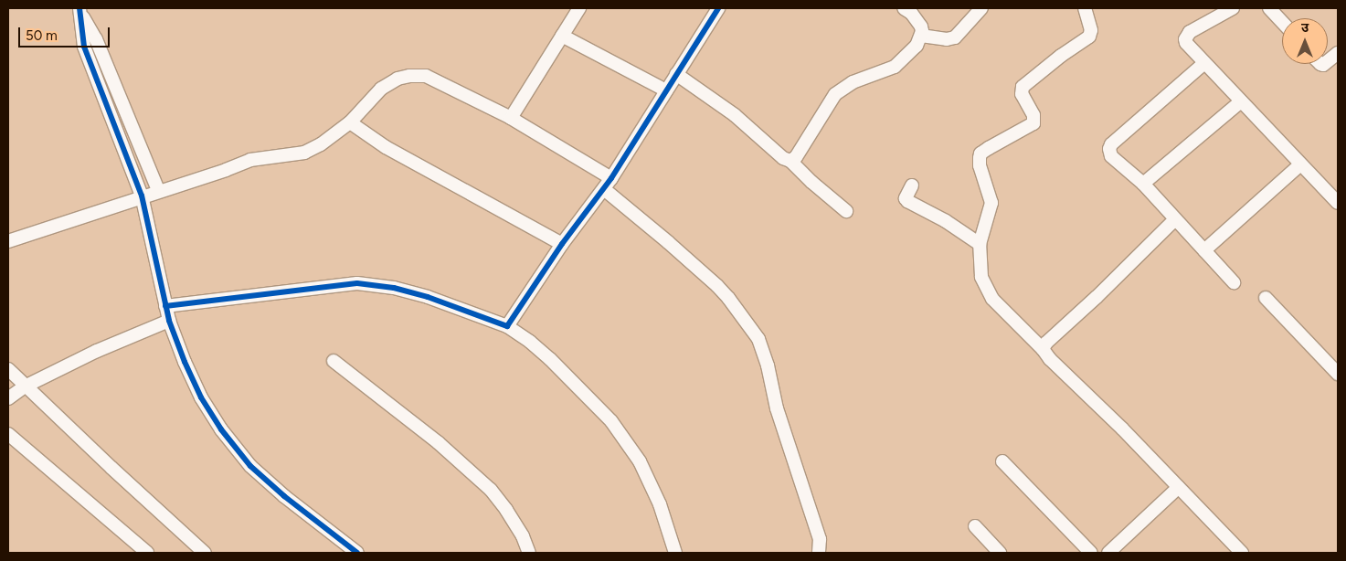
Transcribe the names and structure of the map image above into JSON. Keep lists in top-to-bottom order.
{
  "scale_bar": "50 m",
  "north": "top"
}
